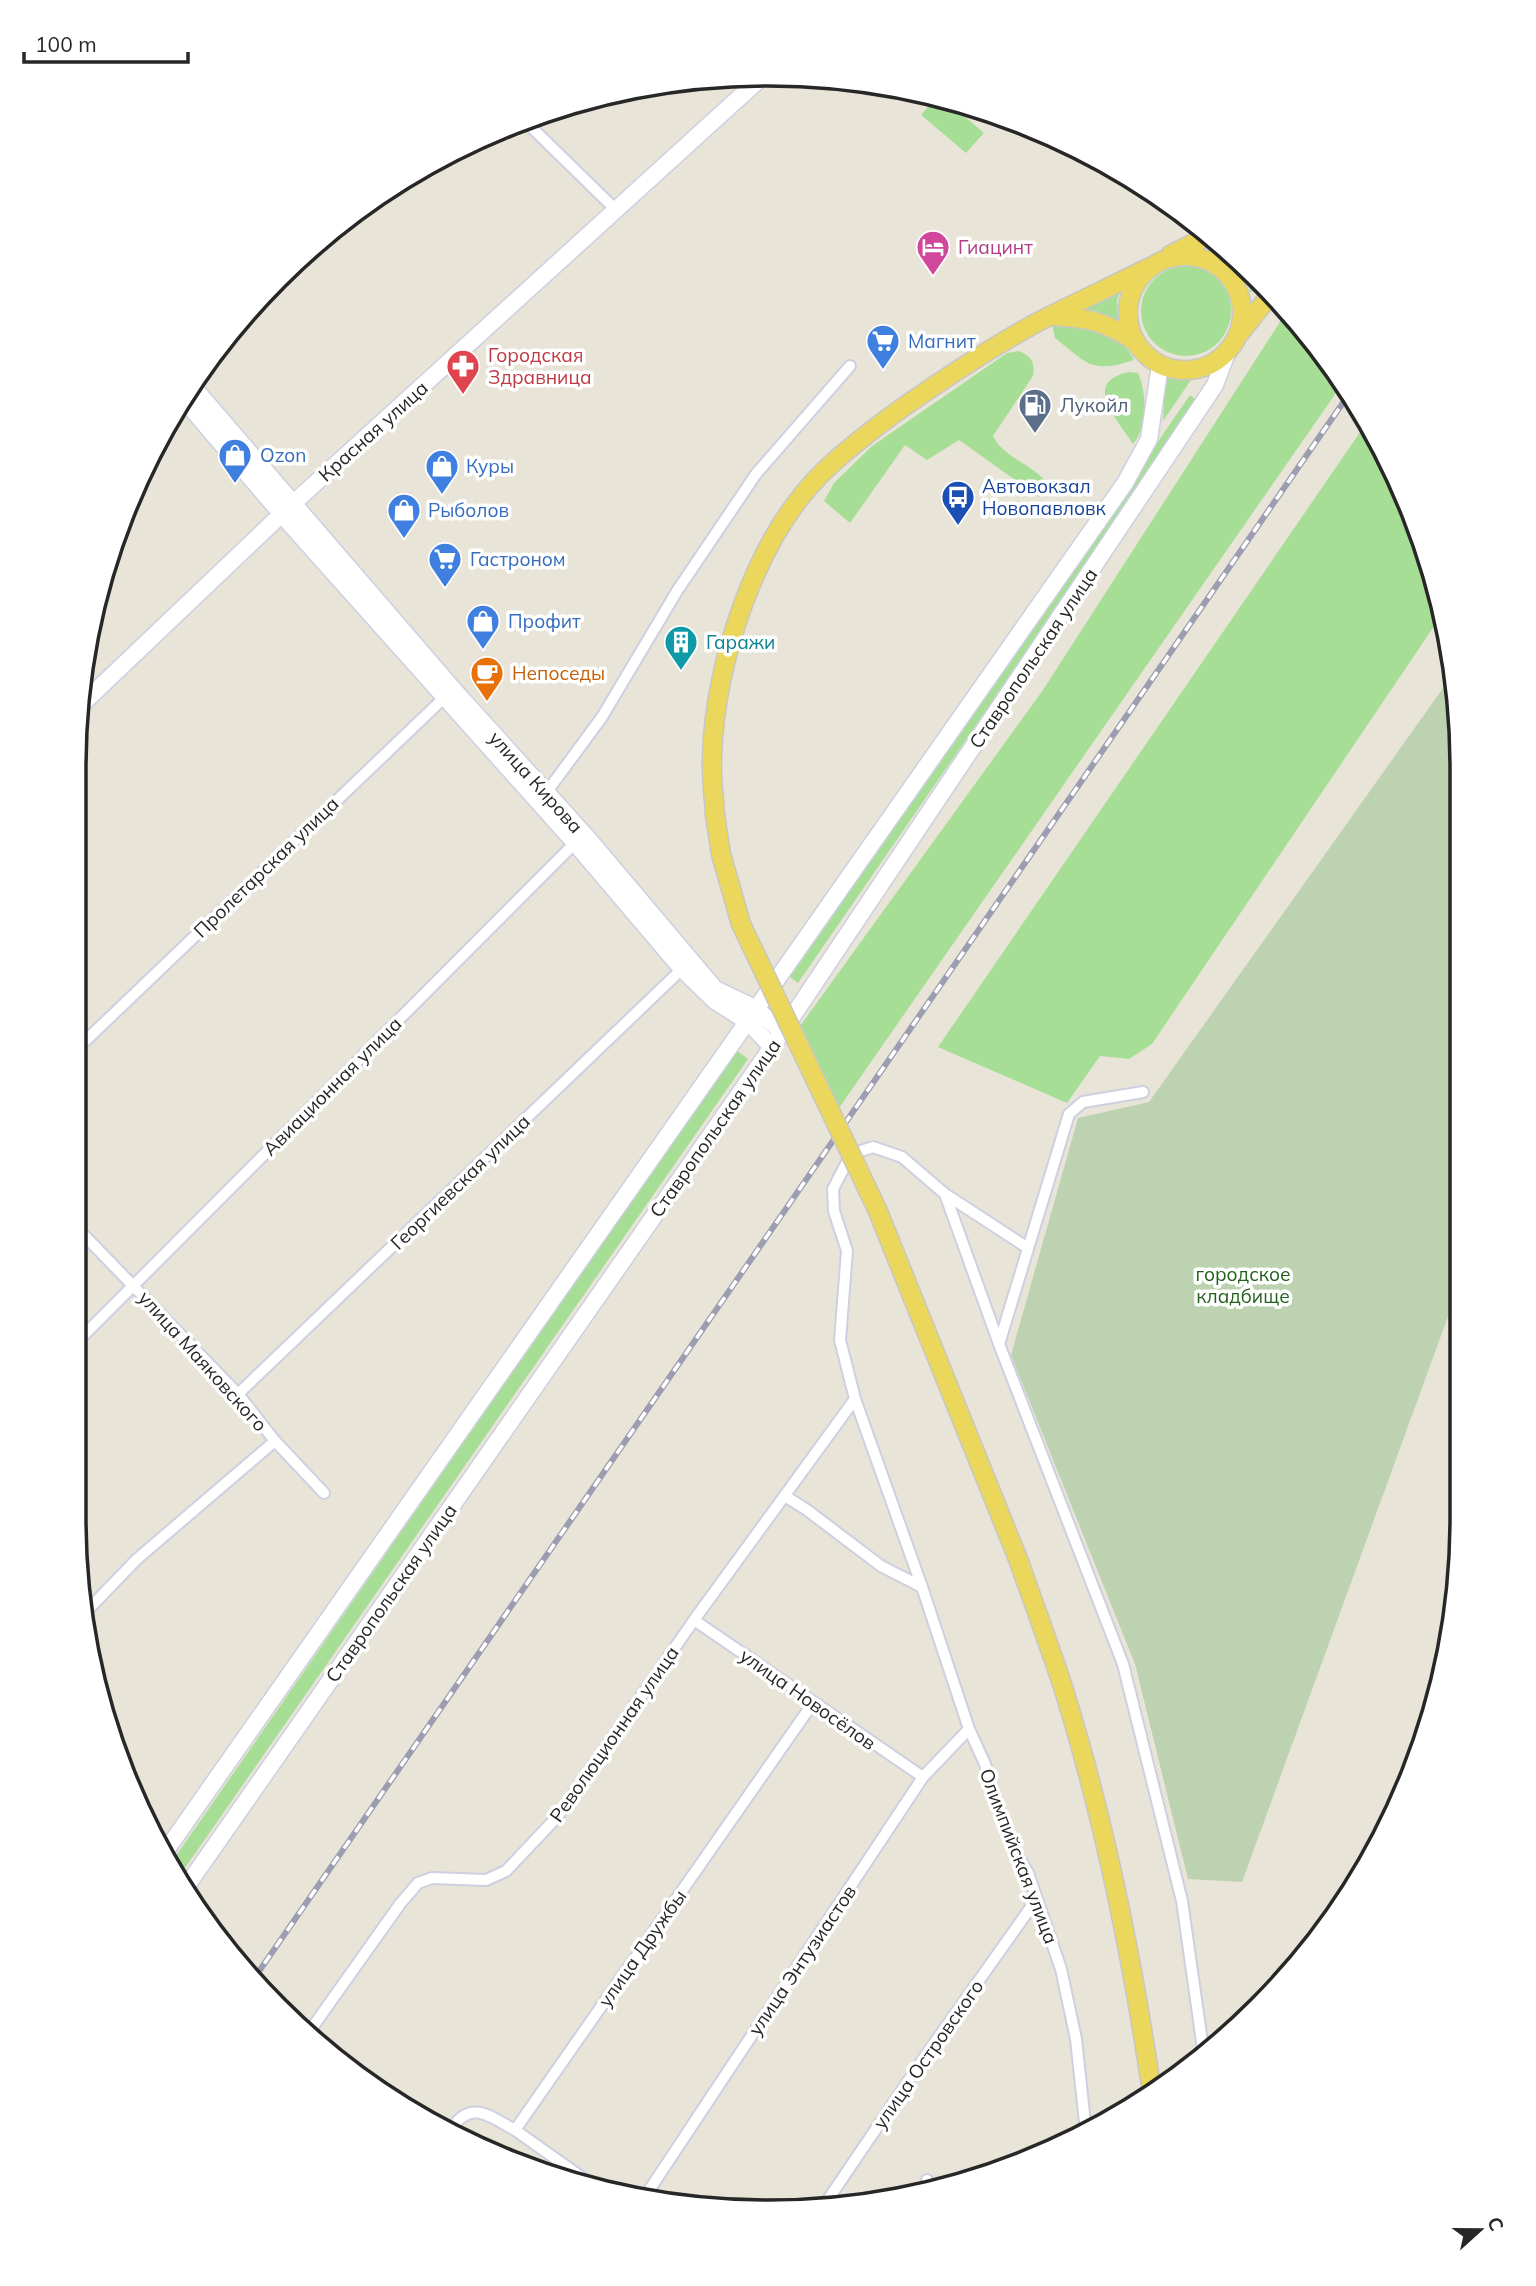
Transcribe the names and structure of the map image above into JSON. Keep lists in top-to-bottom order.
{
  "streets": {
    "main road": ["Красная улица", "Ставропольская улица", "улица Кирова"],
    "street": [
      "Пролетарская улица",
      "Авиационная улица",
      "Георгиевская улица",
      "улица Маяковского",
      "улица Новосёлов",
      "Революционная улица",
      "Олимпийская улица",
      "улица Дружбы",
      "улица Энтузиастов",
      "улица Островского"
    ]
  },
  "crossings": [
    ["Красная улица", "улица Кирова"],
    ["Ставропольская улица", "улица Кирова"],
    ["улица Кирова", "Пролетарская улица"],
    ["улица Кирова", "Авиационная улица"],
    ["улица Кирова", "Георгиевская улица"],
    ["Авиационная улица", "улица Маяковского"],
    ["Георгиевская улица", "улица Маяковского"],
    ["улица Новосёлов", "Революционная улица"],
    ["улица Новосёлов", "улица Дружбы"],
    ["улица Новосёлов", "улица Энтузиастов"],
    ["Революционная улица", "Олимпийская улица"],
    ["Олимпийская улица", "улица Энтузиастов"],
    ["Олимпийская улица", "улица Островского"]
  ],
  "parks": ["городское кладбище"],
  "places": {
    "hotel": ["Гиацинт"],
    "supermarket": ["Магнит", "Гастроном"],
    "pharmacy": ["Городская Здравница"],
    "fuel station": ["Лукойл"],
    "shop": [
      "Ozon",
      "Куры",
      "Рыболов",
      "Профит"
    ],
    "bus stop": ["Автовокзал Новопавловк"],
    "building": ["Гаражи"],
    "cafe": ["Непоседы"]
  },
  "scale_bar": "100 m",
  "north": "right"
}
